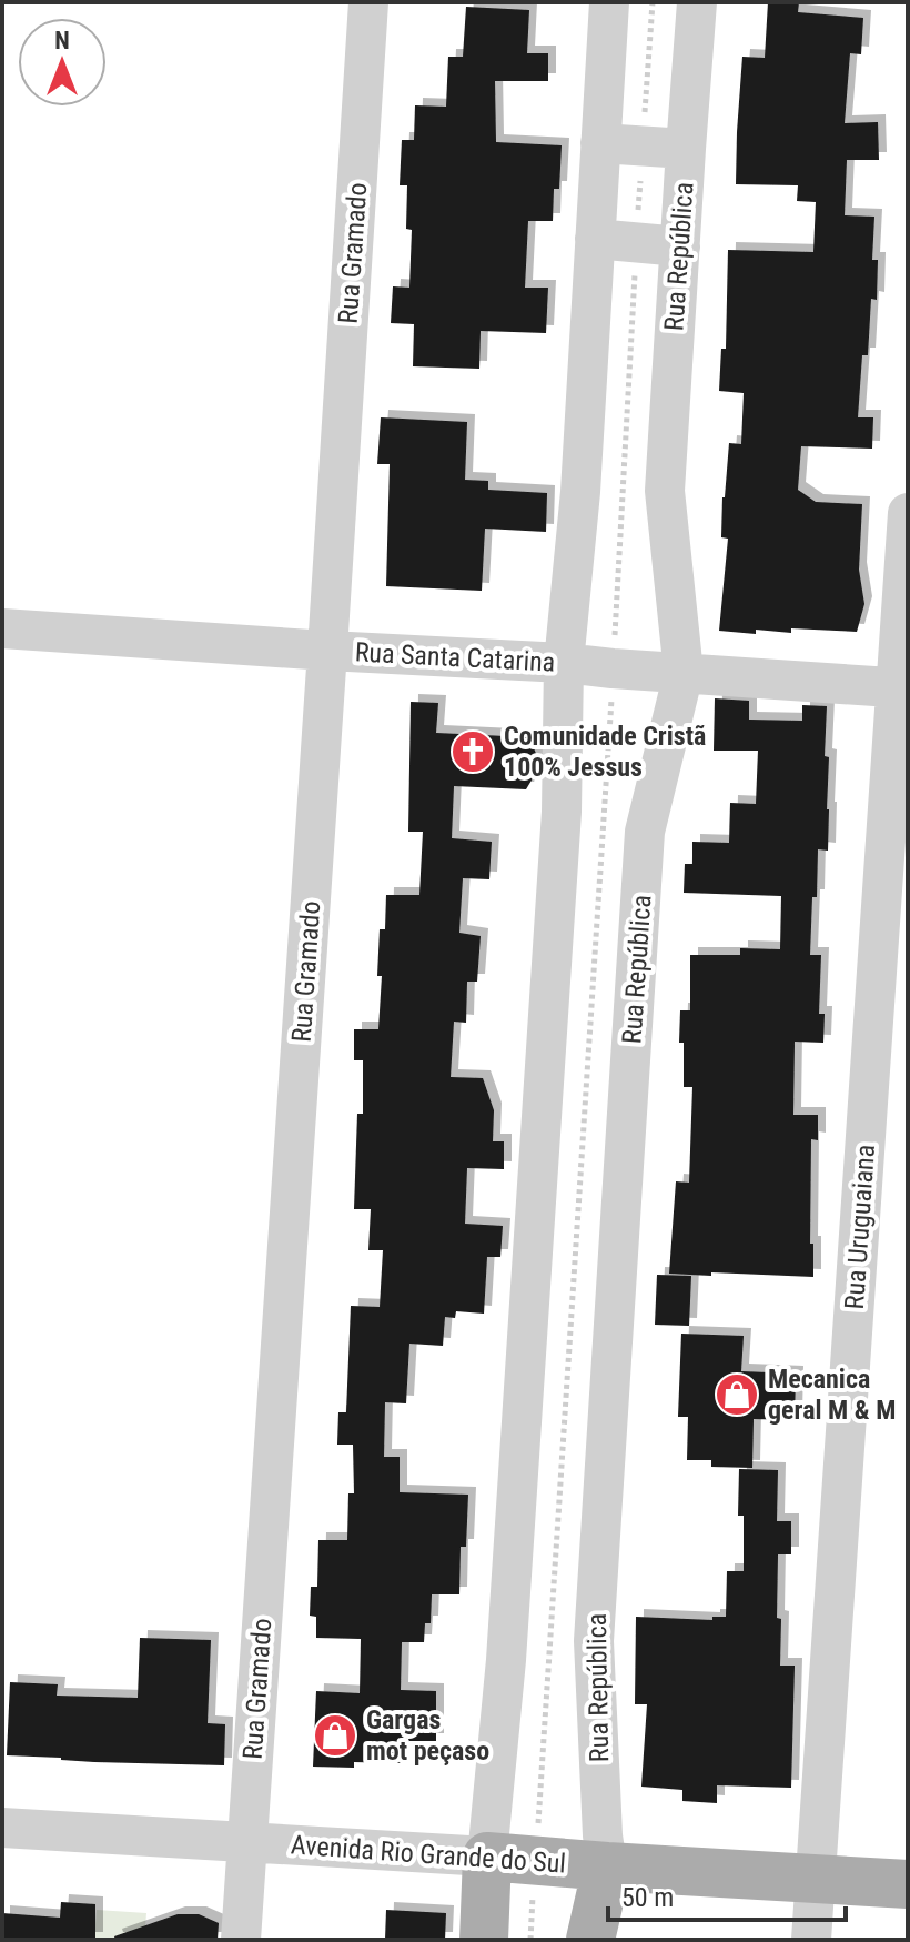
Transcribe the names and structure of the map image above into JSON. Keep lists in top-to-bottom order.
{
  "streets": {
    "main road": ["Rua República", "Avenida Rio Grande do Sul"],
    "street": ["Rua Gramado", "Rua Santa Catarina", "Rua Uruguaiana"]
  },
  "crossings": [
    ["Rua Gramado", "Rua Santa Catarina"],
    ["Rua Gramado", "Avenida Rio Grande do Sul"],
    ["Rua República", "Rua Santa Catarina"],
    ["Rua República", "Avenida Rio Grande do Sul"],
    ["Rua Santa Catarina", "Rua Uruguaiana"],
    ["Rua Uruguaiana", "Avenida Rio Grande do Sul"]
  ],
  "places": {
    "church": ["Comunidade Cristã 100% Jessus"],
    "shop": ["Mecanica geral M & M", "Gargas mot peçaso"]
  },
  "scale_bar": "50 m",
  "north": "top"
}
